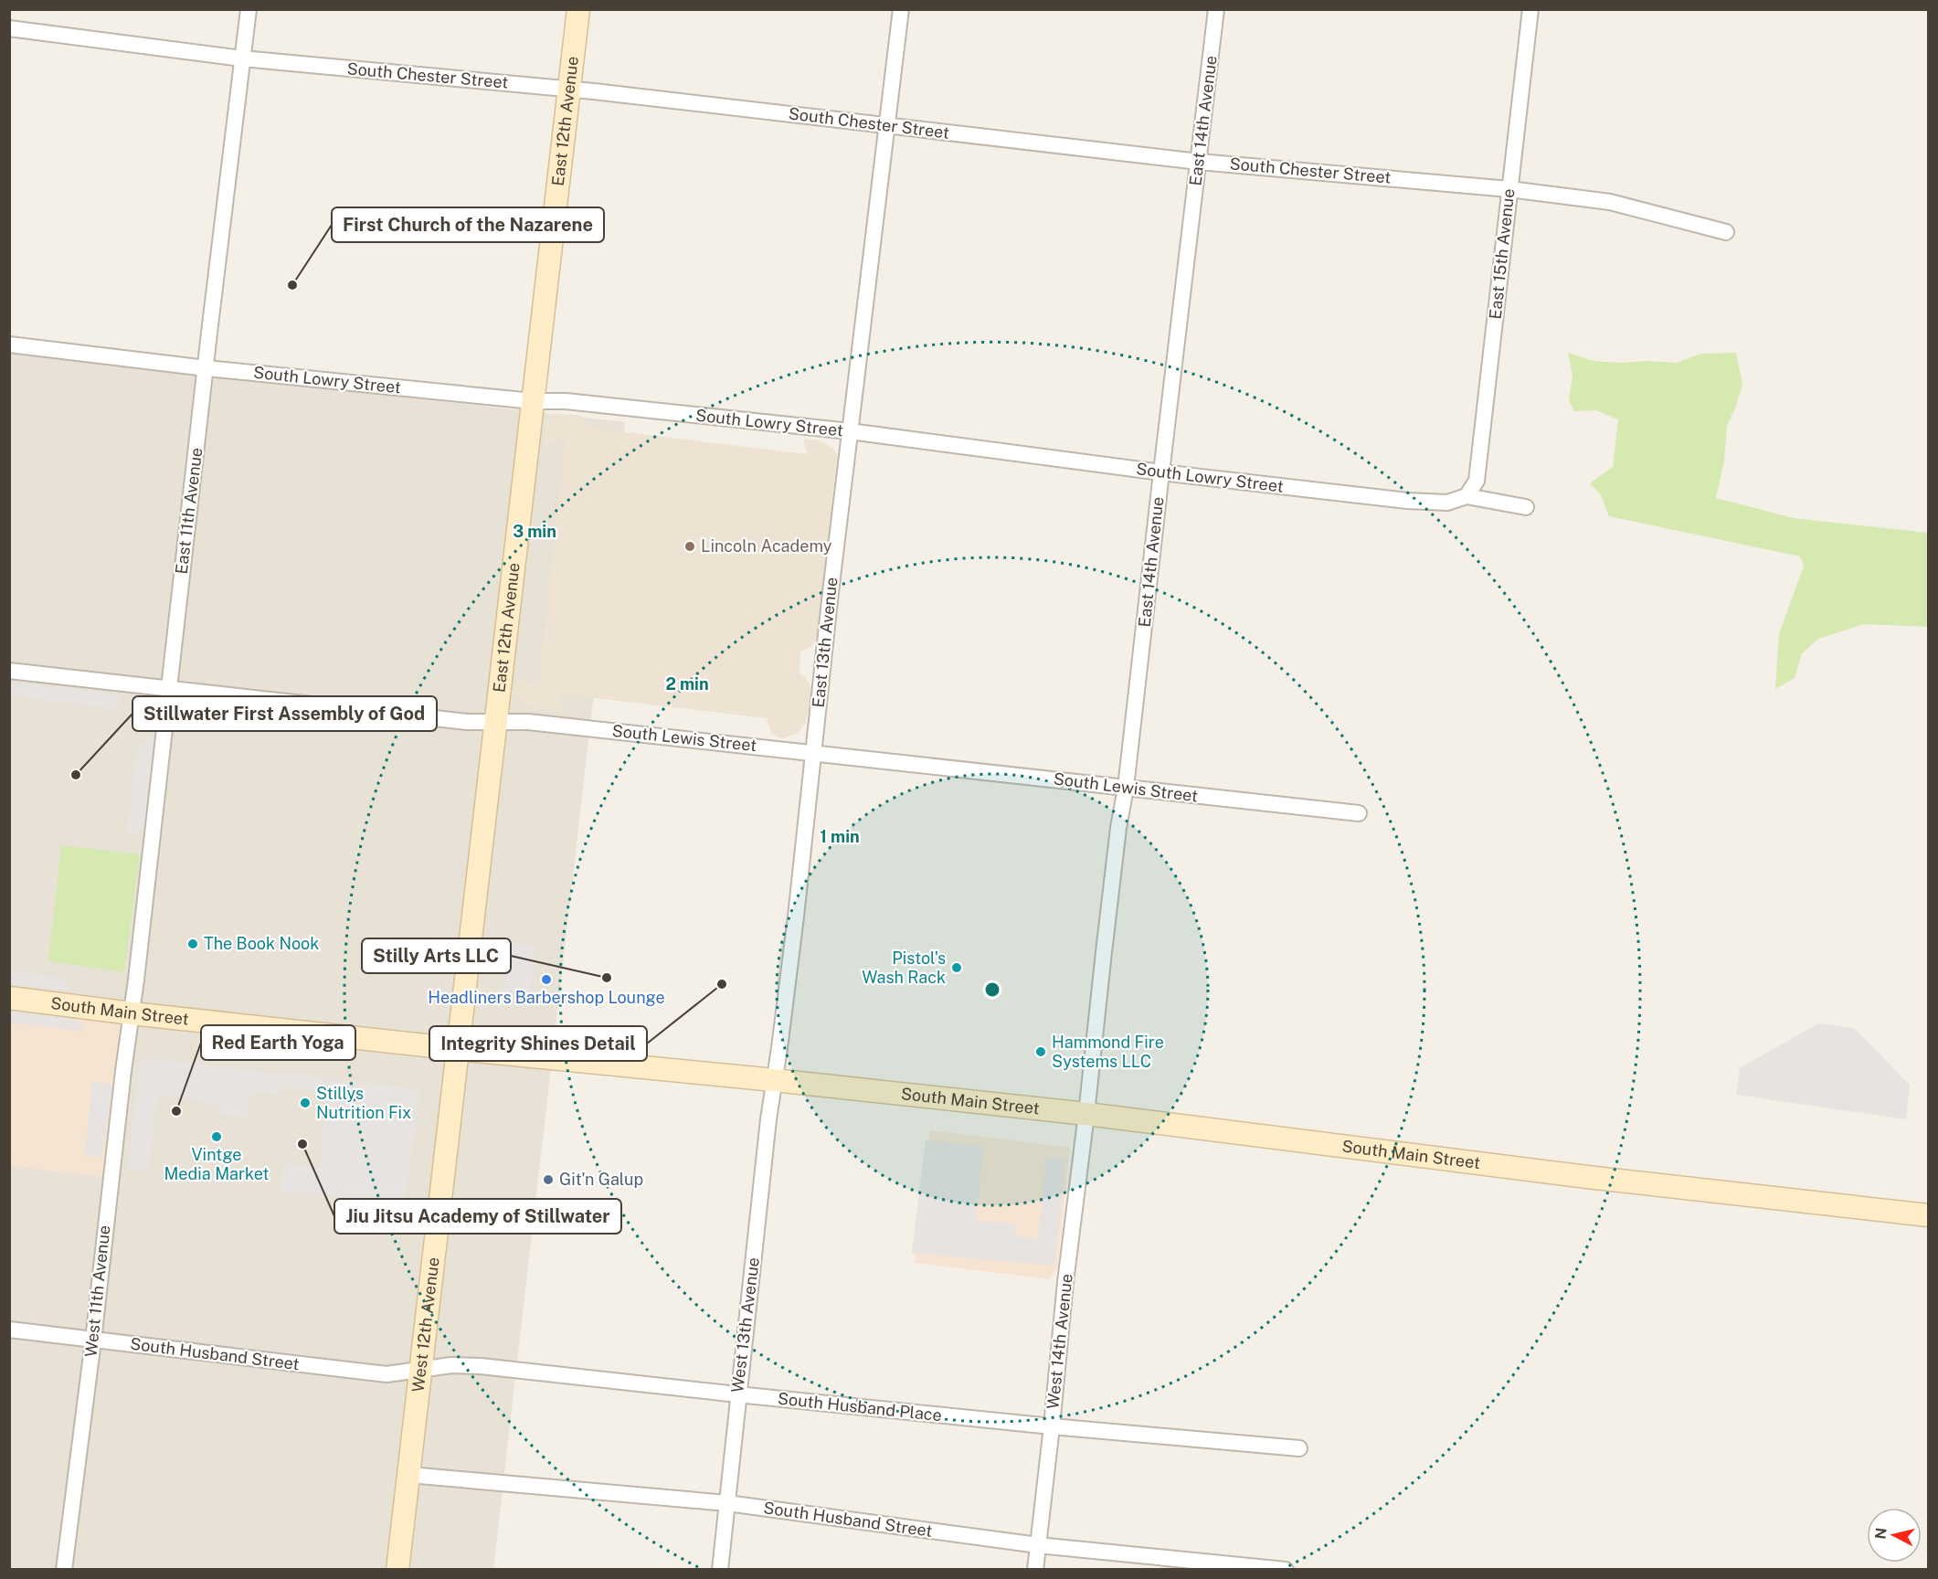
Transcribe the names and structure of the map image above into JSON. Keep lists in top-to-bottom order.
{
  "streets": {
    "main road": ["East 12th Avenue", "South Main Street", "West 12th Avenue"],
    "street": [
      "South Chester Street",
      "East 14th Avenue",
      "East 15th Avenue",
      "South Lowry Street",
      "East 11th Avenue",
      "East 13th Avenue",
      "South Lewis Street",
      "West 11th Avenue",
      "West 13th Avenue",
      "West 14th Avenue",
      "South Husband Street",
      "South Husband Place"
    ]
  },
  "crossings": [
    ["South Chester Street", "East 12th Avenue"],
    ["South Chester Street", "East 14th Avenue"],
    ["South Chester Street", "East 15th Avenue"],
    ["South Chester Street", "East 11th Avenue"],
    ["South Chester Street", "East 13th Avenue"],
    ["East 12th Avenue", "South Lowry Street"],
    ["East 12th Avenue", "South Lewis Street"],
    ["East 12th Avenue", "South Main Street"],
    ["East 12th Avenue", "West 12th Avenue"],
    ["East 14th Avenue", "South Lowry Street"],
    ["East 14th Avenue", "South Lewis Street"],
    ["East 14th Avenue", "South Main Street"],
    ["East 14th Avenue", "West 14th Avenue"],
    ["East 15th Avenue", "South Lowry Street"],
    ["South Lowry Street", "East 11th Avenue"],
    ["South Lowry Street", "East 13th Avenue"],
    ["East 11th Avenue", "South Lewis Street"],
    ["East 11th Avenue", "South Main Street"],
    ["East 11th Avenue", "West 11th Avenue"],
    ["East 13th Avenue", "South Lewis Street"],
    ["East 13th Avenue", "South Main Street"],
    ["East 13th Avenue", "West 13th Avenue"],
    ["South Main Street", "West 11th Avenue"],
    ["South Main Street", "West 12th Avenue"],
    ["South Main Street", "West 13th Avenue"],
    ["South Main Street", "West 14th Avenue"],
    ["West 11th Avenue", "South Husband Street"],
    ["West 12th Avenue", "South Husband Street"],
    ["West 12th Avenue", "South Husband Place"],
    ["West 13th Avenue", "South Husband Street"],
    ["West 13th Avenue", "South Husband Place"],
    ["West 14th Avenue", "South Husband Street"],
    ["West 14th Avenue", "South Husband Place"],
    ["South Husband Street", "South Husband Place"]
  ],
  "places": [
    "First Church of the Nazarene",
    "Lincoln Academy",
    "Stillwater First Assembly of God",
    "The Book Nook",
    "Pistol's Wash Rack",
    "Stilly Arts LLC",
    "Headliners Barbershop Lounge",
    "Integrity Shines Detail",
    "Hammond Fire Systems LLC",
    "Stillys Nutrition Fix",
    "Red Earth Yoga",
    "Vintge Media Market",
    "Jiu Jitsu Academy of Stillwater",
    "Git'n Galup"
  ],
  "north": "left",
  "rings": ["3 min", "2 min", "1 min"]
}
